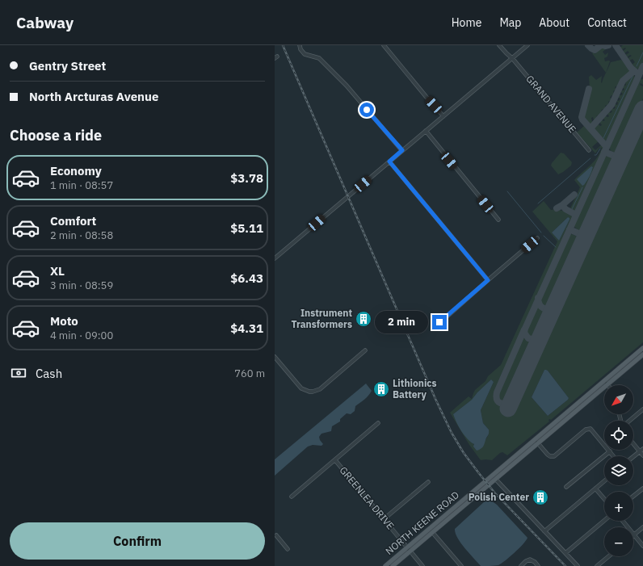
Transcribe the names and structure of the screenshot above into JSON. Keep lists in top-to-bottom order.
{
  "streets": {
    "main road": ["NORTH KEENE ROAD"],
    "street": ["GRAND AVENUE", "GREENLEA DRIVE"]
  },
  "crossings": [
    ["GREENLEA DRIVE", "NORTH KEENE ROAD"]
  ],
  "places": {
    "building": ["Instrument Transformers", "Lithionics Battery", "Polish Center"]
  },
  "north": "bottom left",
  "page": {
    "header": "Cabway",
    "nav": [
      "Home",
      "Map",
      "About",
      "Contact"
    ],
    "banner": ["Gentry Street", "North Arcturas Avenue"],
    "heading": "Choose a ride",
    "list": [
      {
        "name": "Economy",
        "note": "1 min · 08:57",
        "value": "$3.78"
      },
      {
        "name": "Comfort",
        "note": "2 min · 08:58",
        "value": "$5.11"
      },
      {
        "name": "XL",
        "note": "3 min · 08:59",
        "value": "$6.43"
      },
      {
        "name": "Moto",
        "note": "4 min · 09:00",
        "value": "$4.31"
      }
    ],
    "bubble": "2 min",
    "pay": ["Cash", "760 m"],
    "map_buttons": ["+", "−"],
    "buttons": "Confirm"
  }
}
